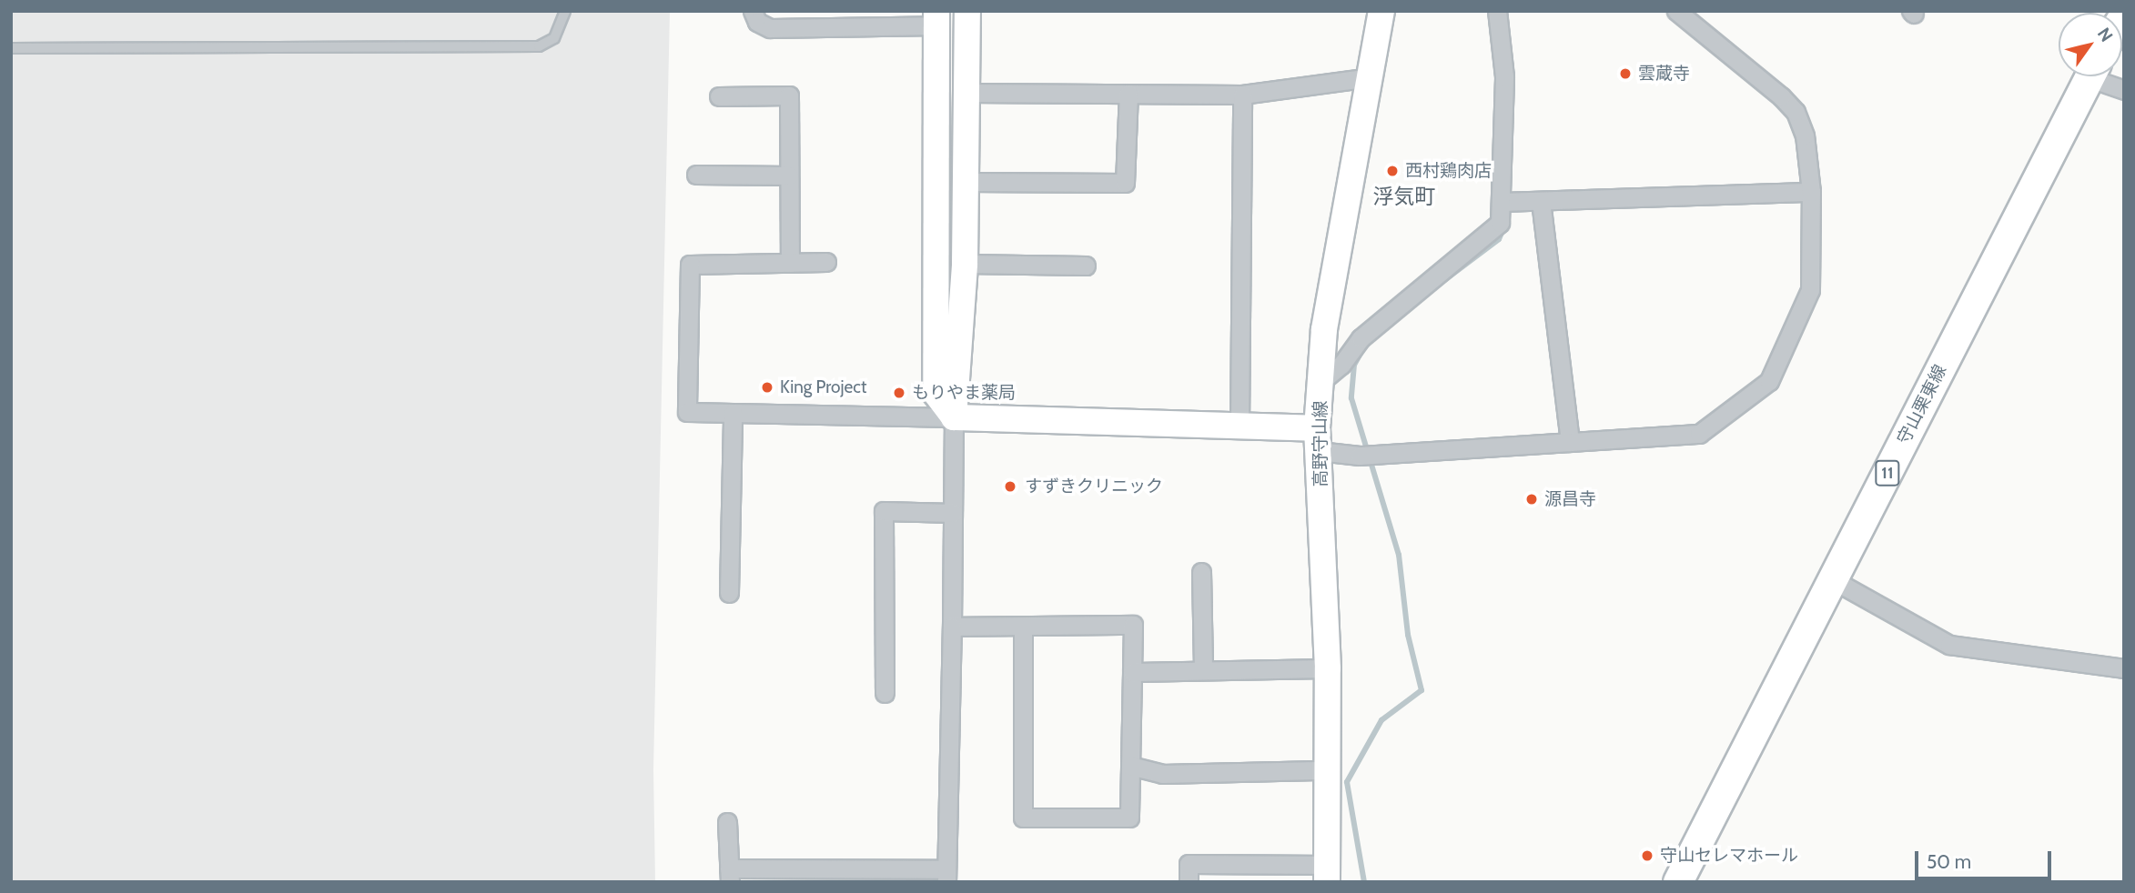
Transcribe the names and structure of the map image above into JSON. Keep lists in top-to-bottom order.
{
  "streets": {
    "main road": ["守山栗東線", "11"],
    "street": ["高野守山線"]
  },
  "districts": ["浮気町"],
  "places": [
    "雲蔵寺",
    "西村鶏肉店",
    "King Project",
    "もりやま薬局",
    "すずきクリニック",
    "源昌寺",
    "守山セレマホール"
  ],
  "scale_bar": "50 m",
  "north": "top right"
}
